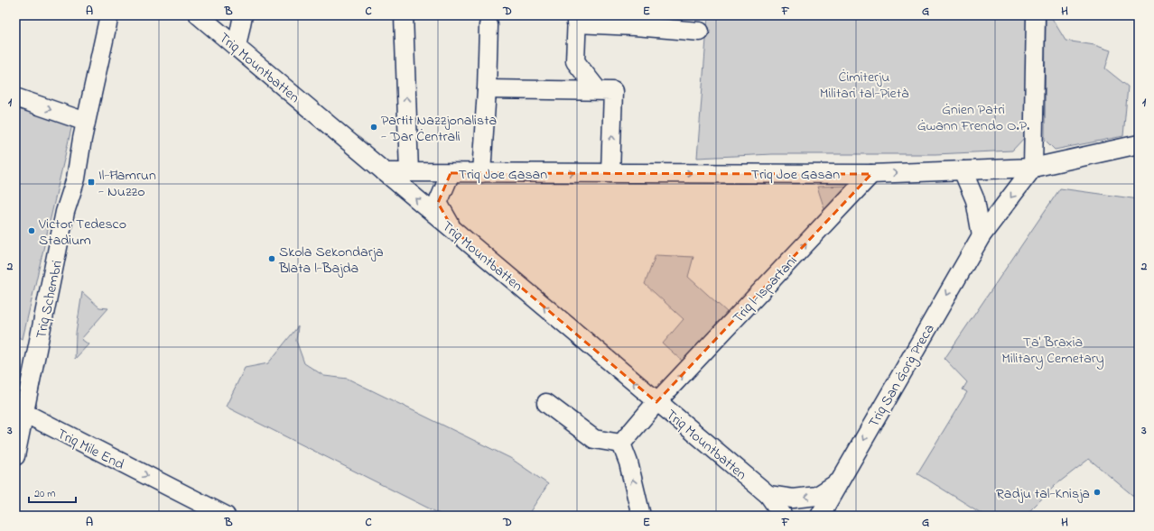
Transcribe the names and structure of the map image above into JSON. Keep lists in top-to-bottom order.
{
  "streets": {
    "street": [
      "Triq Mountbatten",
      "Triq Joe Gasan",
      "Triq l-Ispartani",
      "Triq Schembri",
      "Triq San Ġorġ Preca",
      "Triq Mile End"
    ]
  },
  "crossings": [
    ["Triq Mountbatten", "Triq Joe Gasan"],
    ["Triq Mountbatten", "Triq l-Ispartani"],
    ["Triq Joe Gasan", "Triq l-Ispartani"],
    ["Triq Joe Gasan", "Triq San Ġorġ Preca"],
    ["Triq Schembri", "Triq Mile End"]
  ],
  "one_way": [
    "Triq Mountbatten",
    "Triq l-Ispartani",
    "Triq San Ġorġ Preca",
    "Triq Mile End"
  ],
  "parks": ["Ċimiterju Militari tal-Pietà", "Ġnien Patri Ġwann Frendo O.P.", "Ta' Braxia Military Cemetary"],
  "places": {
    "other": [
      "Partit Nazzjonalista - Dar Ċentrali",
      "Victor Tedesco Stadium",
      "Skola Sekondarja Blata l-Bajda",
      "Radju tal-Knisja"
    ],
    "transit": ["Il-Ħamrun - Nuzzo"]
  },
  "scale_bar": "20 m",
  "grid": {
    "columns": [
      "A",
      "B",
      "C",
      "D",
      "E",
      "F",
      "G",
      "H"
    ],
    "rows": ["1", "2", "3"]
  }
}
